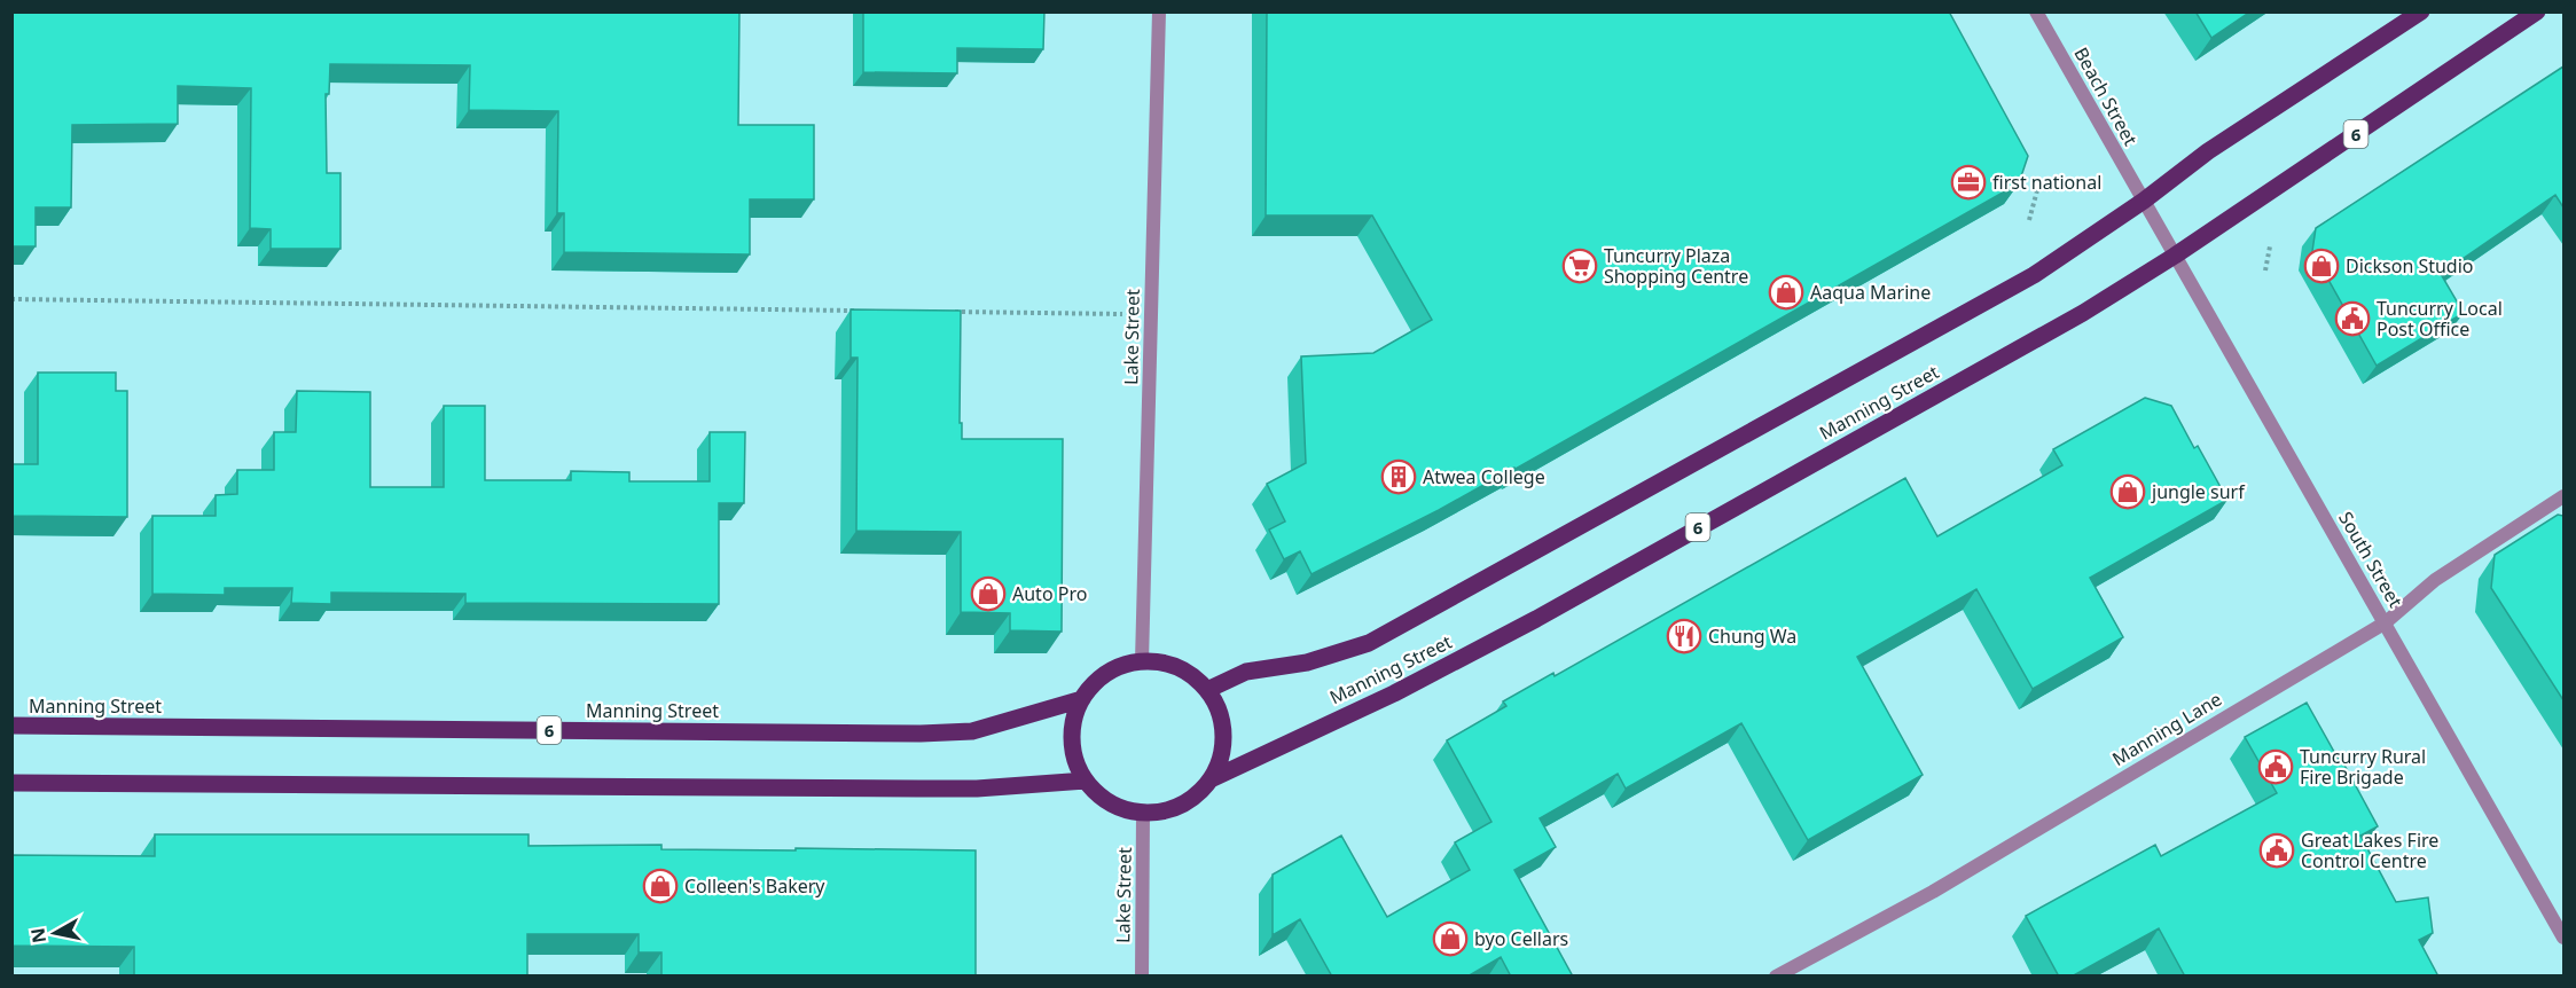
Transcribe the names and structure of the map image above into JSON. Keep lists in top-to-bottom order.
{
  "streets": {
    "main road": ["6", "Manning Street"],
    "street": [
      "Beach Street",
      "Lake Street",
      "South Street",
      "Manning Lane"
    ]
  },
  "crossings": [
    ["Beach Street", "Manning Street"],
    ["Beach Street", "South Street"],
    ["6", "Lake Street"],
    ["6", "Manning Street"],
    ["Lake Street", "Manning Street"],
    ["Manning Street", "South Street"],
    ["South Street", "Manning Lane"]
  ],
  "places": {
    "office": ["first national"],
    "supermarket": ["Tuncurry Plaza Shopping Centre"],
    "shop": [
      "Dickson Studio",
      "Aaqua Marine",
      "jungle surf",
      "Auto Pro",
      "Colleen's Bakery",
      "byo Cellars"
    ],
    "public building": ["Tuncurry Local Post Office", "Tuncurry Rural Fire Brigade", "Great Lakes Fire Control Centre"],
    "building": ["Atwea College"],
    "restaurant": ["Chung Wa"]
  },
  "north": "left"
}
